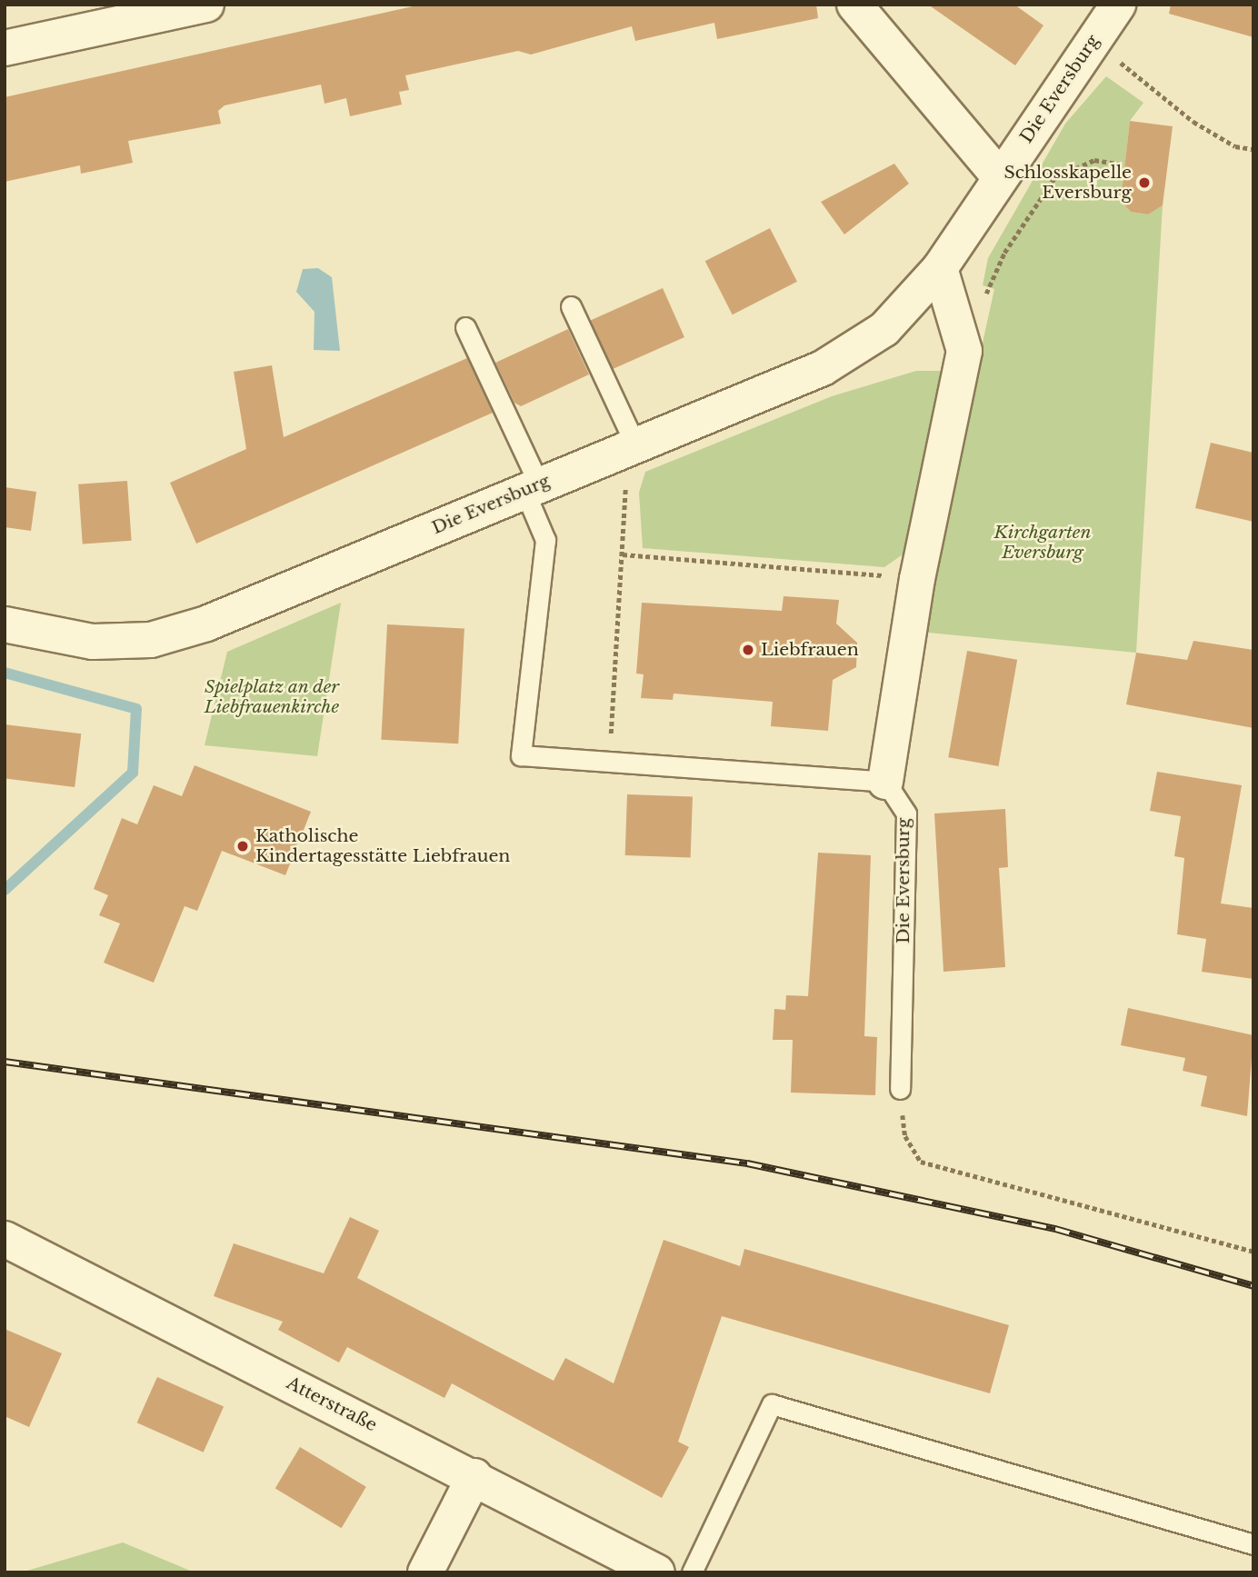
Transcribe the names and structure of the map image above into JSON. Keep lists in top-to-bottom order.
{
  "streets": {
    "street": ["Die Eversburg", "Atterstraße"]
  },
  "parks": ["Kirchgarten Eversburg", "Spielplatz an der Liebfrauenkirche"],
  "places": ["Schlosskapelle Eversburg", "Liebfrauen", "Katholische Kindertagesstätte Liebfrauen"]
}
